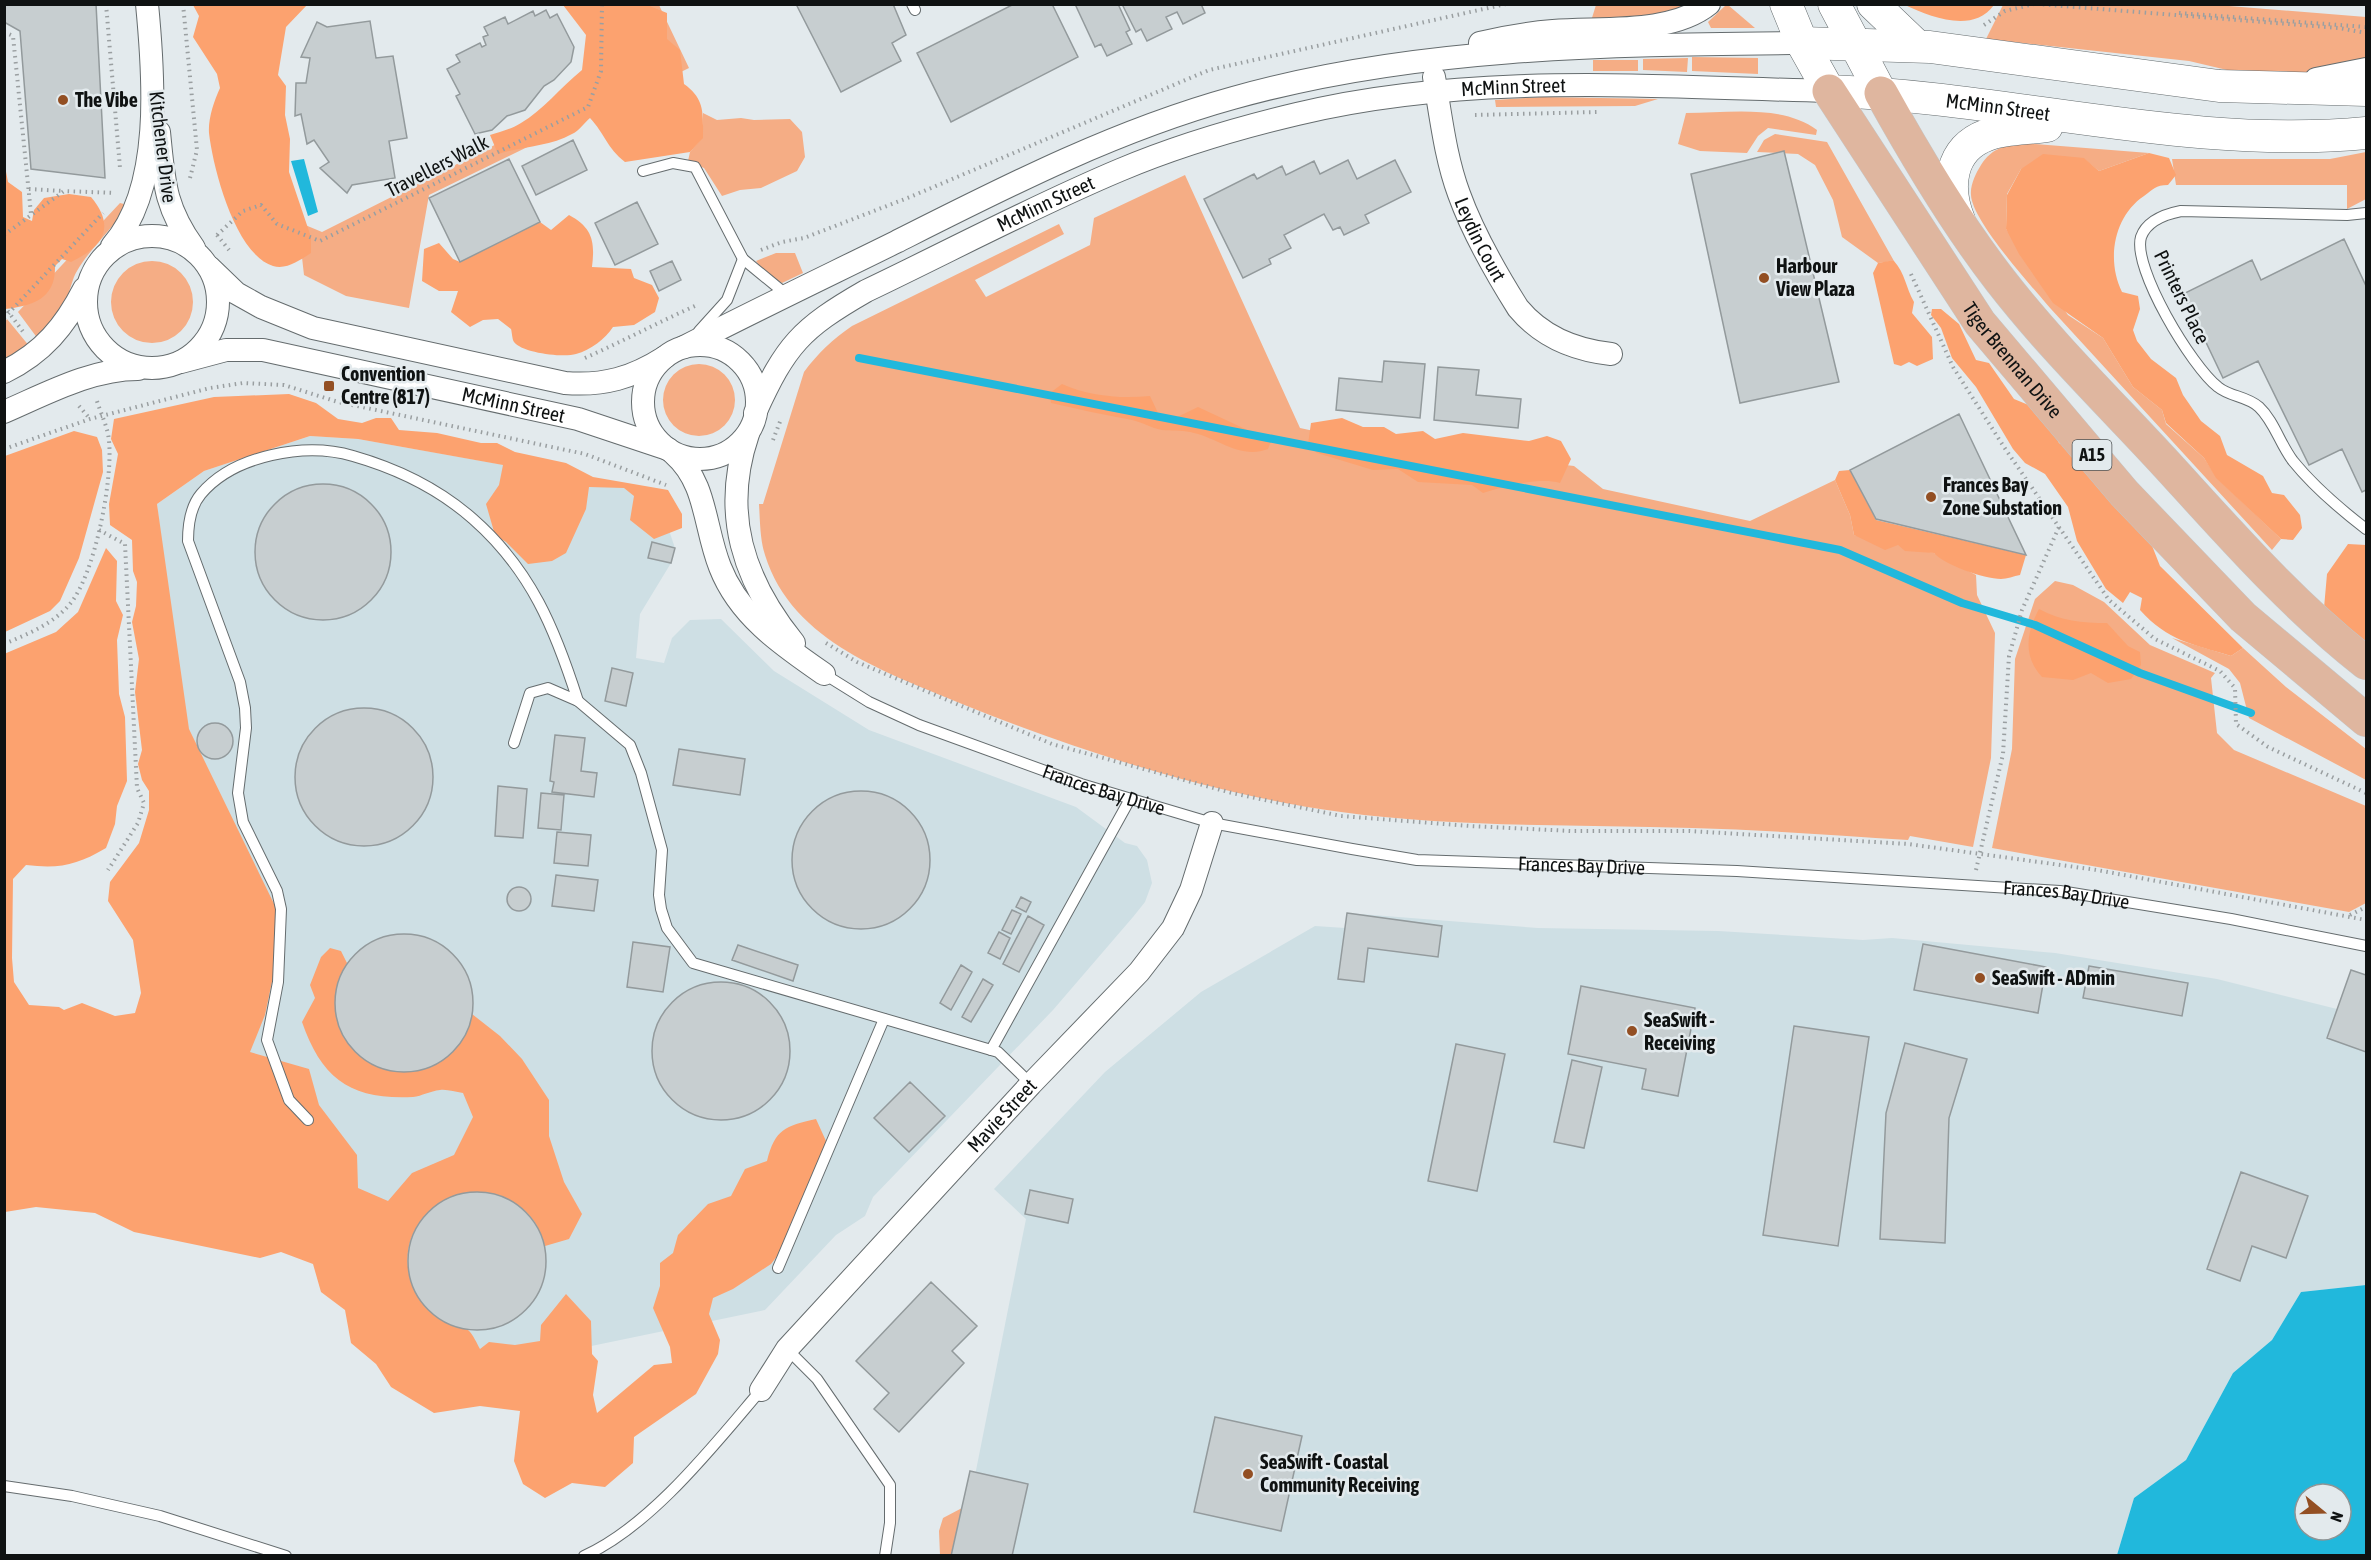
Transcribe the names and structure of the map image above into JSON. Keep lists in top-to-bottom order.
{
  "streets": {
    "main road": ["Tiger Brennan Drive", "A15"],
    "street": [
      "McMinn Street",
      "Kitchener Drive",
      "Leydin Court",
      "Frances Bay Drive",
      "Mavie Street"
    ],
    "lane": ["Printers Place"],
    "path": ["Travellers Walk"]
  },
  "crossings": [
    ["McMinn Street", "Kitchener Drive"],
    ["McMinn Street", "Leydin Court"],
    ["McMinn Street", "Tiger Brennan Drive"],
    ["McMinn Street", "Frances Bay Drive"],
    ["Frances Bay Drive", "Mavie Street"]
  ],
  "places": {
    "other": [
      "The Vibe",
      "Harbour View Plaza",
      "Frances Bay Zone Substation",
      "SeaSwift - ADmin",
      "SeaSwift - Receiving",
      "SeaSwift - Coastal Community Receiving"
    ],
    "transit": ["Convention Centre (817)"]
  },
  "north": "right"
}
